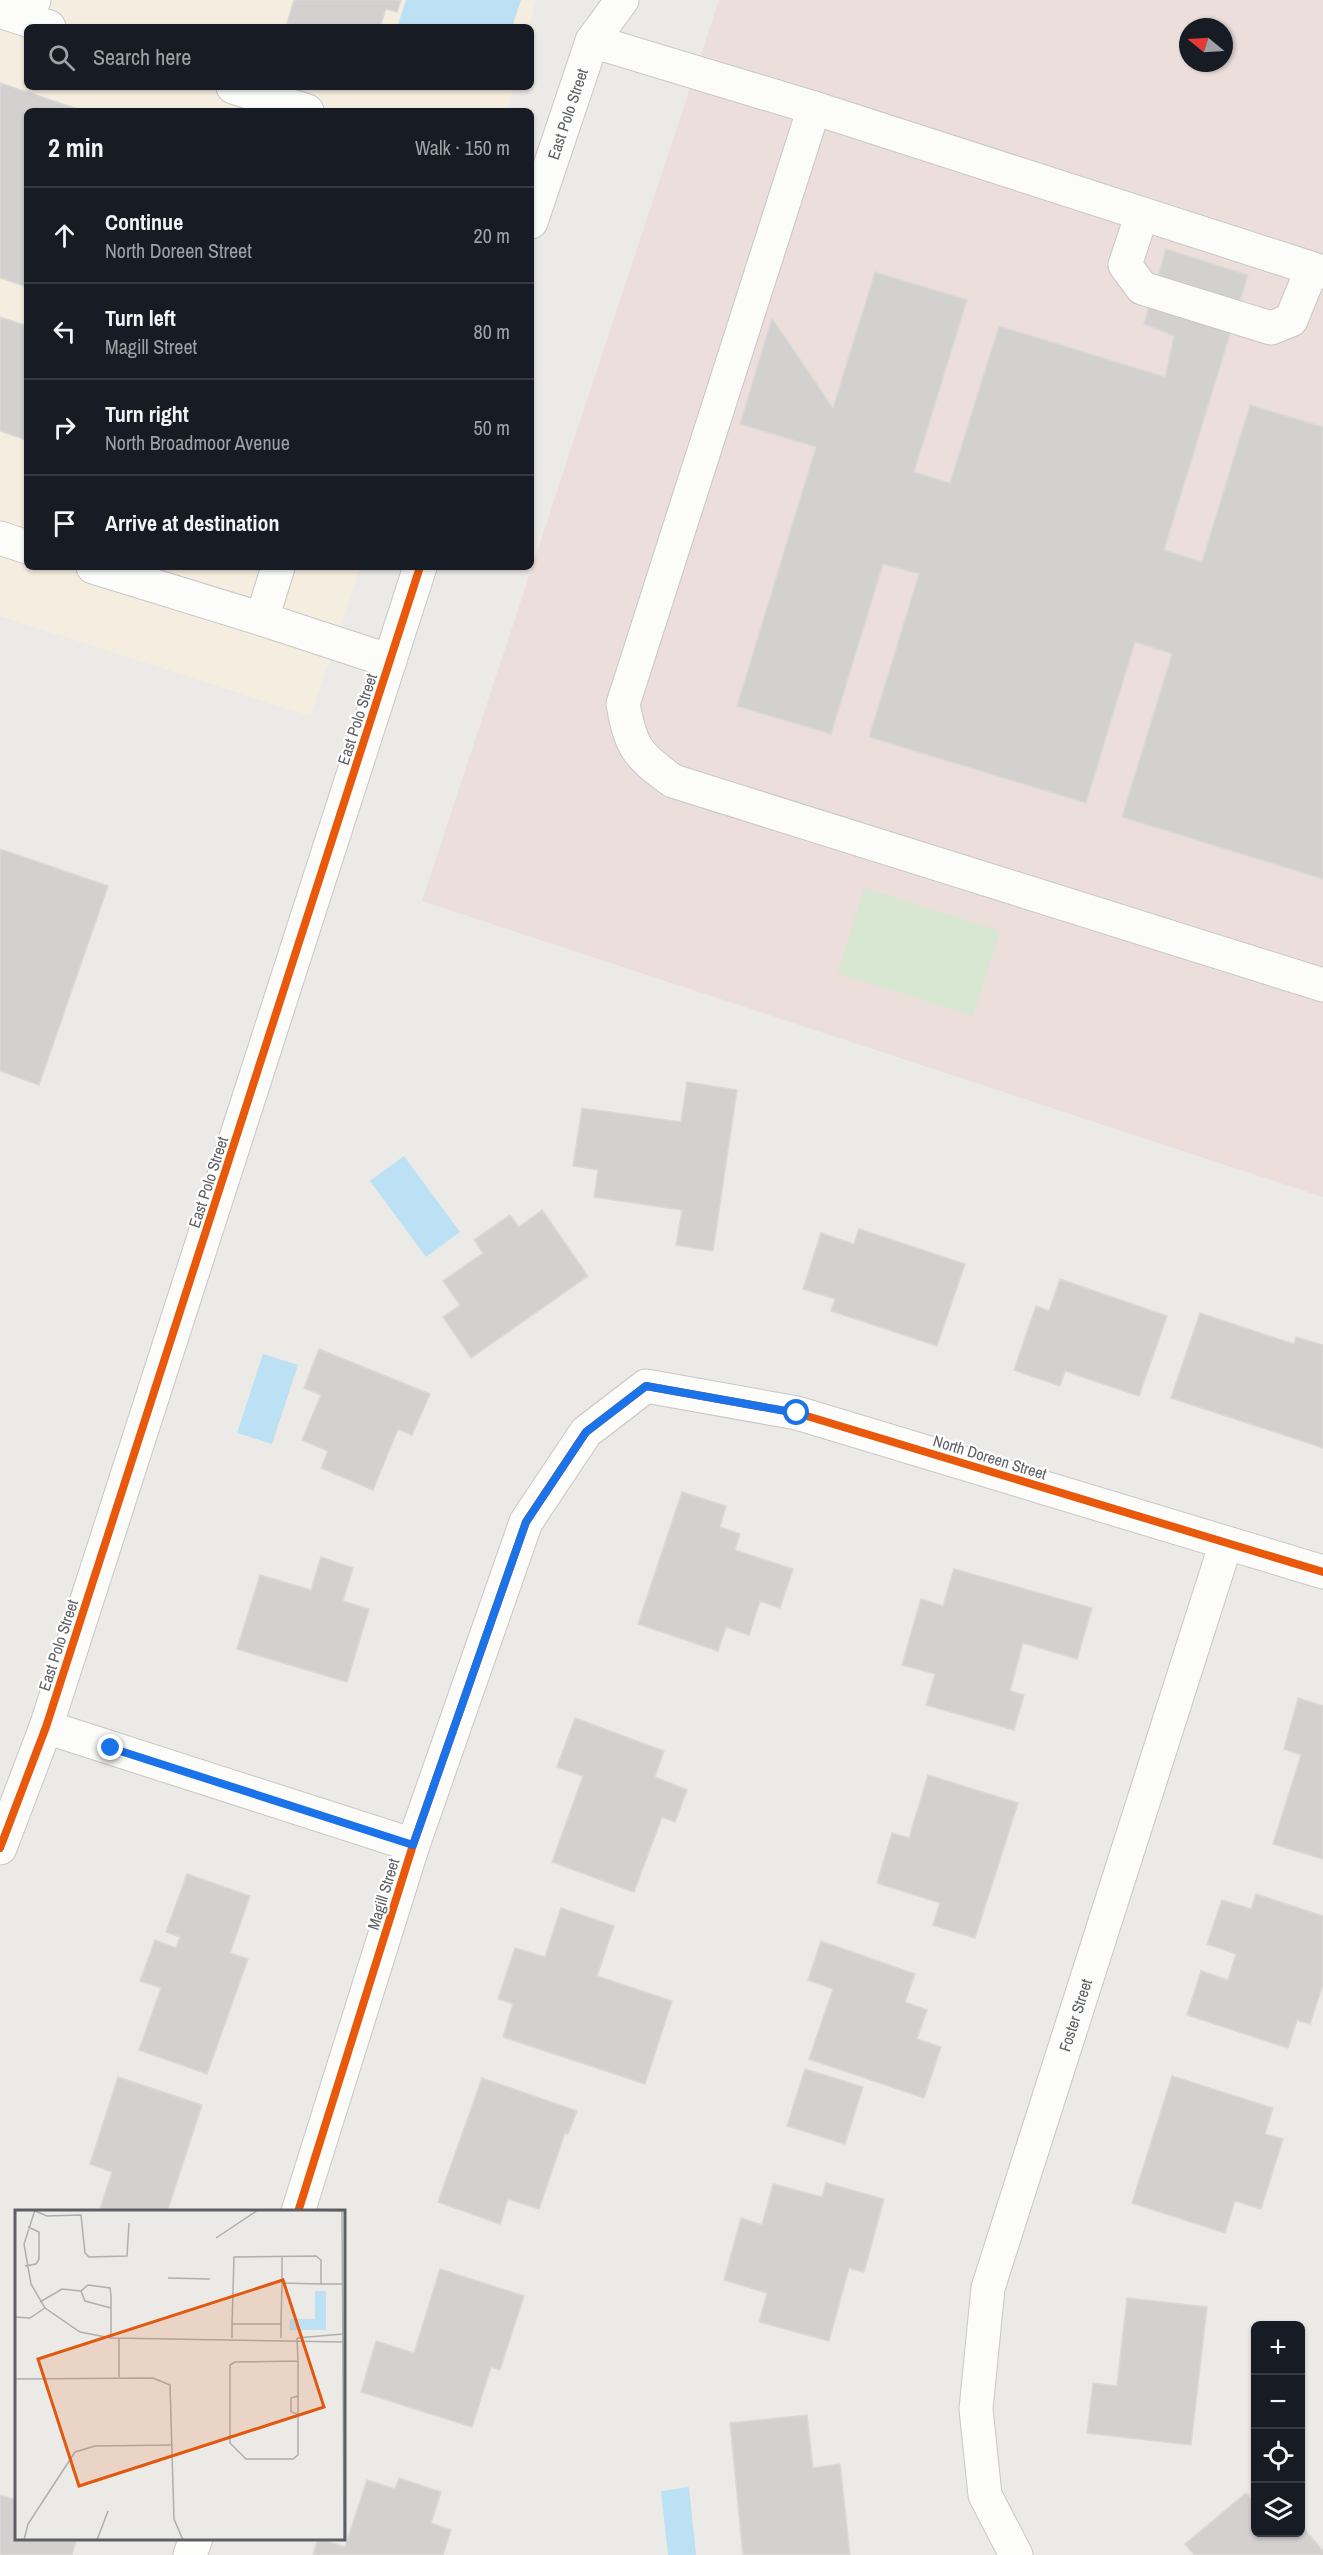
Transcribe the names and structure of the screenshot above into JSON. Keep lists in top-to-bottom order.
{
  "streets": {
    "street": [
      "East Polo Street",
      "North Doreen Street",
      "Magill Street",
      "Foster Street"
    ]
  },
  "crossings": [
    ["North Doreen Street", "Magill Street"],
    ["North Doreen Street", "Foster Street"]
  ],
  "north": "left",
  "page": {
    "search": "Search here",
    "heading": ["2 min", "Walk · 150 m"],
    "list": [
      ["Continue", "North Doreen Street", "20 m"],
      ["Turn left", "Magill Street", "80 m"],
      ["Turn right", "North Broadmoor Avenue", "50 m"],
      "Arrive at destination"
    ],
    "map_buttons": ["+", "−"]
  }
}
